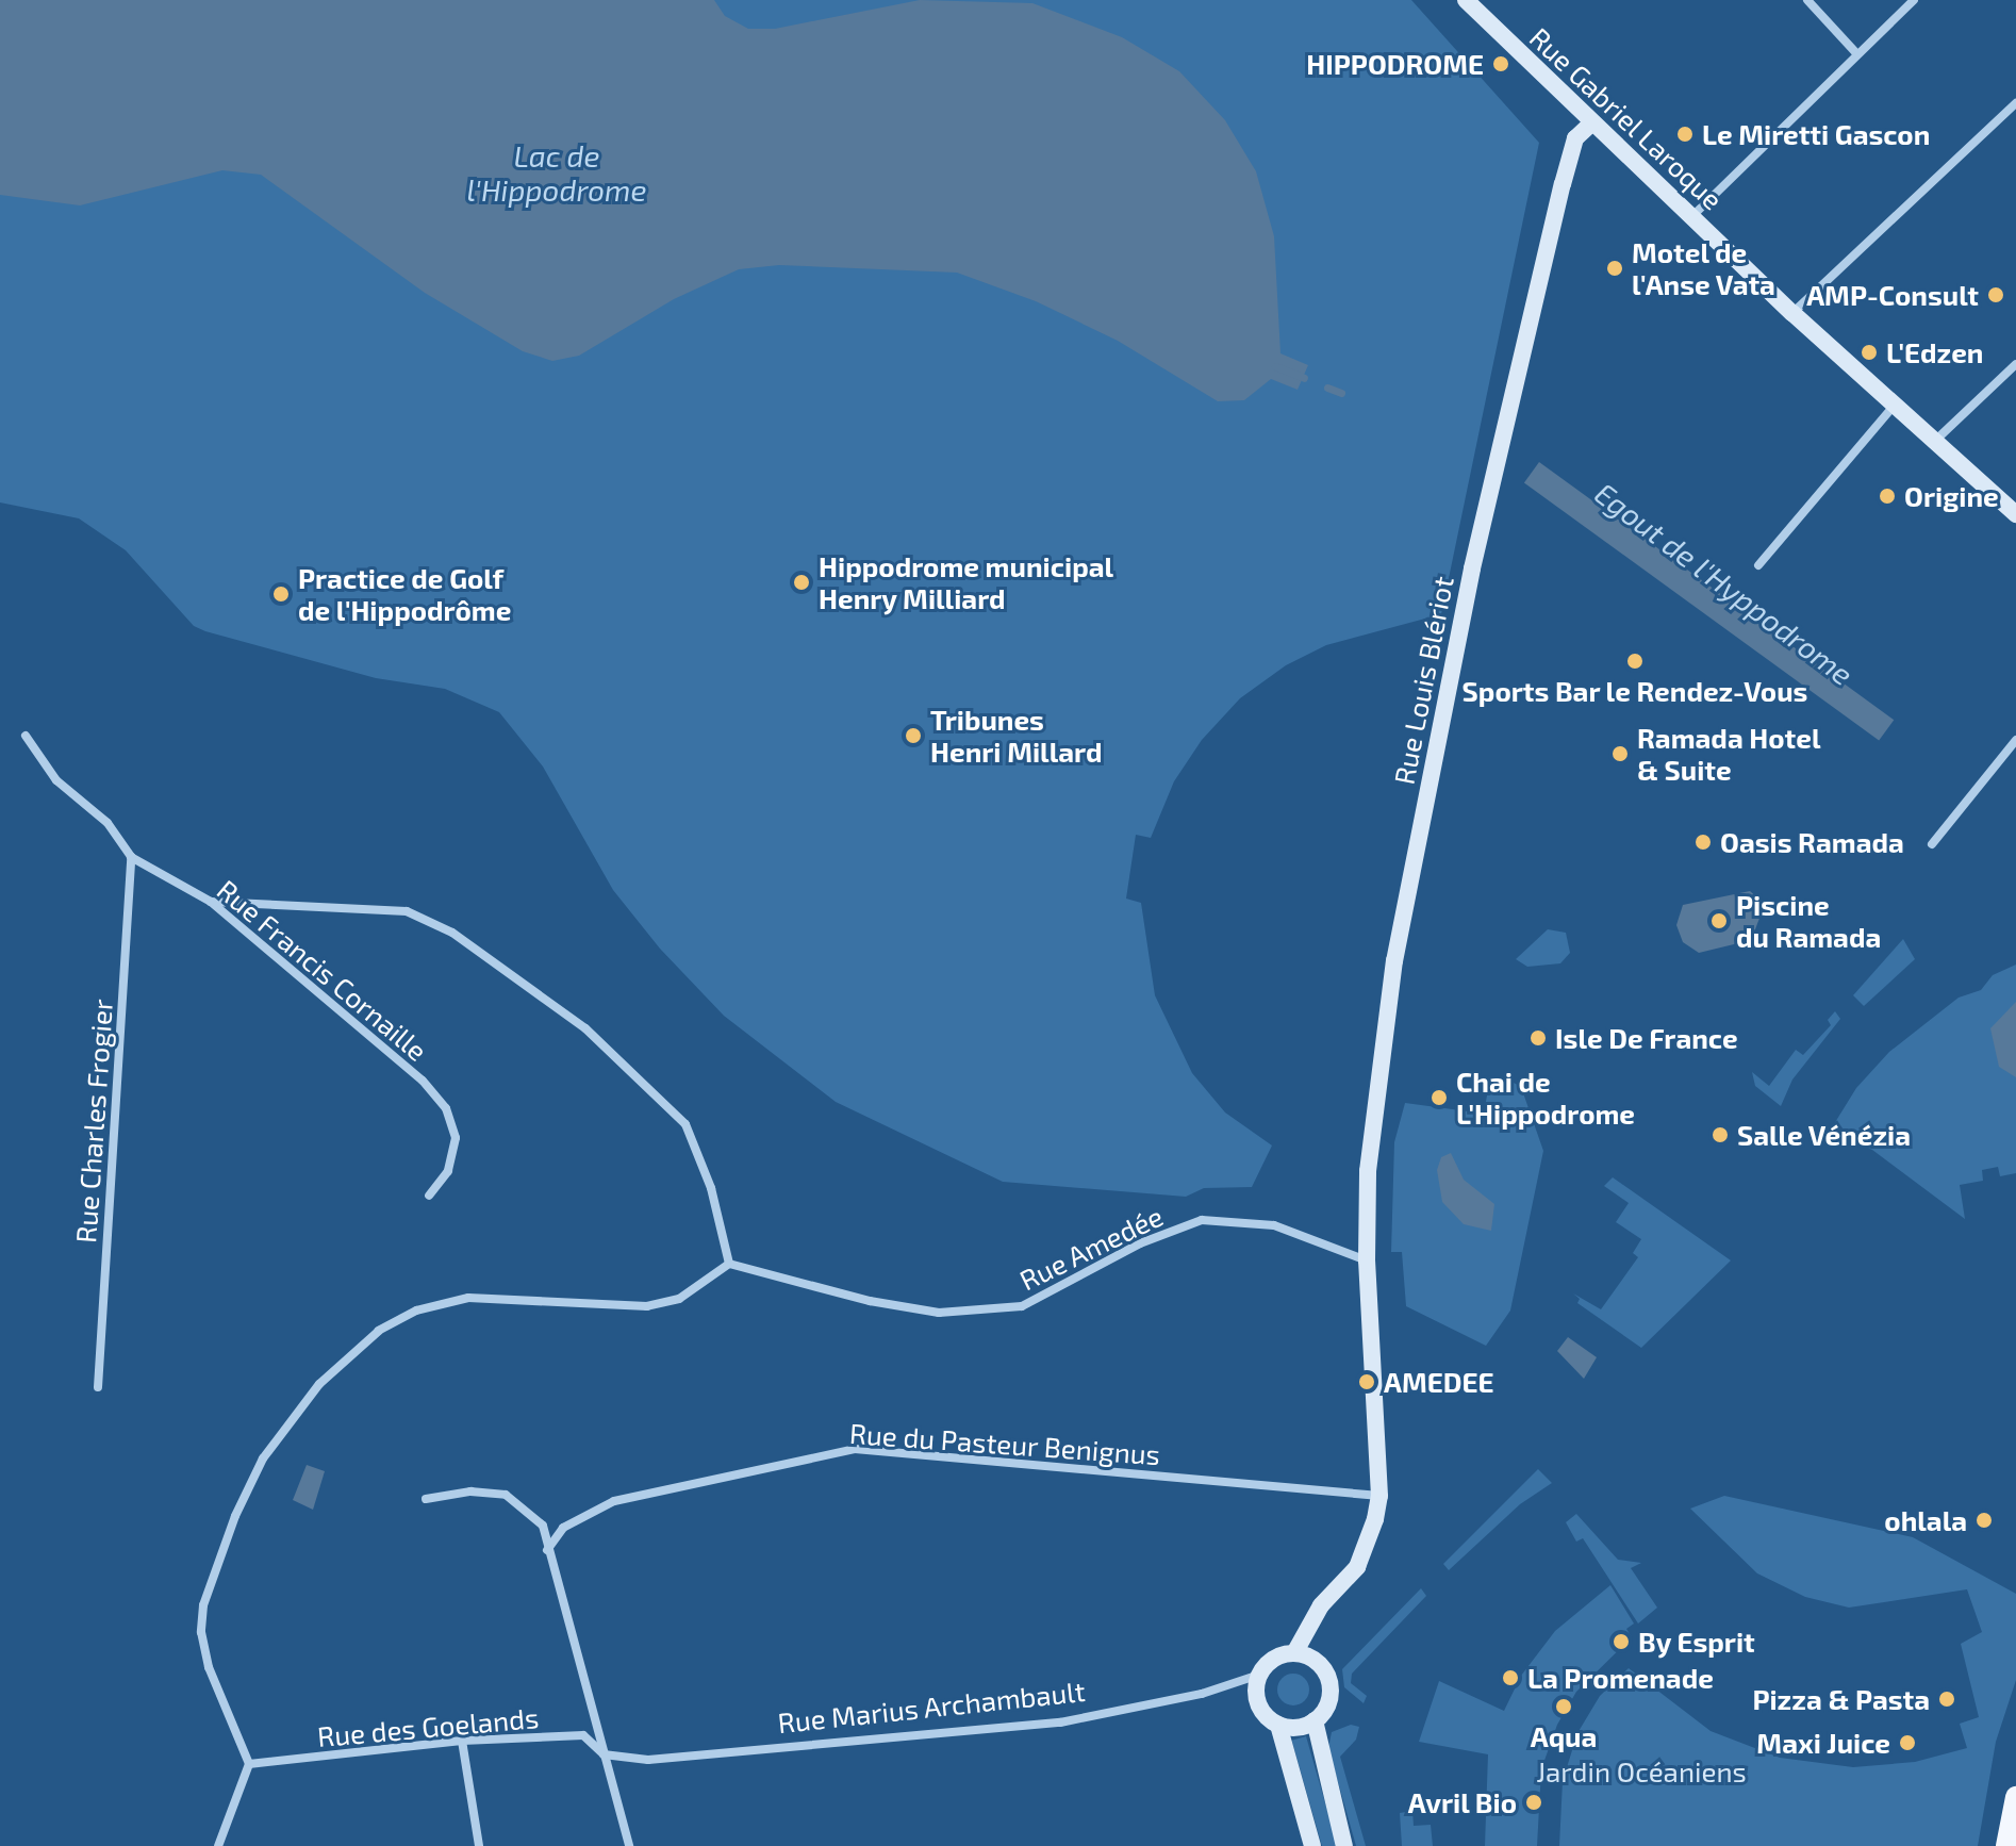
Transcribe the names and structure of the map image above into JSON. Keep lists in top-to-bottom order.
{
  "streets": {
    "street": [
      "Rue Gabriel Laroque",
      "Rue Louis Blériot",
      "Rue Francis Cornaille",
      "Rue Charles Frogier",
      "Rue Amedée",
      "Rue du Pasteur Benignus",
      "Rue Marius Archambault",
      "Rue des Goelands"
    ]
  },
  "crossings": [
    ["Rue Gabriel Laroque", "Rue Louis Blériot"],
    ["Rue Louis Blériot", "Rue Amedée"],
    ["Rue Louis Blériot", "Rue Marius Archambault"],
    ["Rue Francis Cornaille", "Rue Charles Frogier"],
    ["Rue Amedée", "Rue Marius Archambault"],
    ["Rue du Pasteur Benignus", "Rue Marius Archambault"],
    ["Rue Marius Archambault", "Rue des Goelands"]
  ],
  "water": ["Lac de l'Hippodrome", "Egout de l'Hyppodrome"],
  "parks": ["Jardin Océaniens"],
  "places": [
    "HIPPODROME",
    "Le Miretti Gascon",
    "Motel de l'Anse Vata",
    "AMP-Consult",
    "L'Edzen",
    "Origine",
    "Hippodrome municipal Henry Milliard",
    "Practice de Golf de l'Hippodrôme",
    "Sports Bar le Rendez-Vous",
    "Tribunes Henri Millard",
    "Ramada Hotel & Suite",
    "Oasis Ramada",
    "Piscine du Ramada",
    "Isle De France",
    "Chai de L'Hippodrome",
    "Salle Vénézia",
    "AMEDEE",
    "ohlala",
    "By Esprit",
    "La Promenade",
    "Pizza & Pasta",
    "Aqua",
    "Maxi Juice",
    "Avril Bio"
  ]
}
